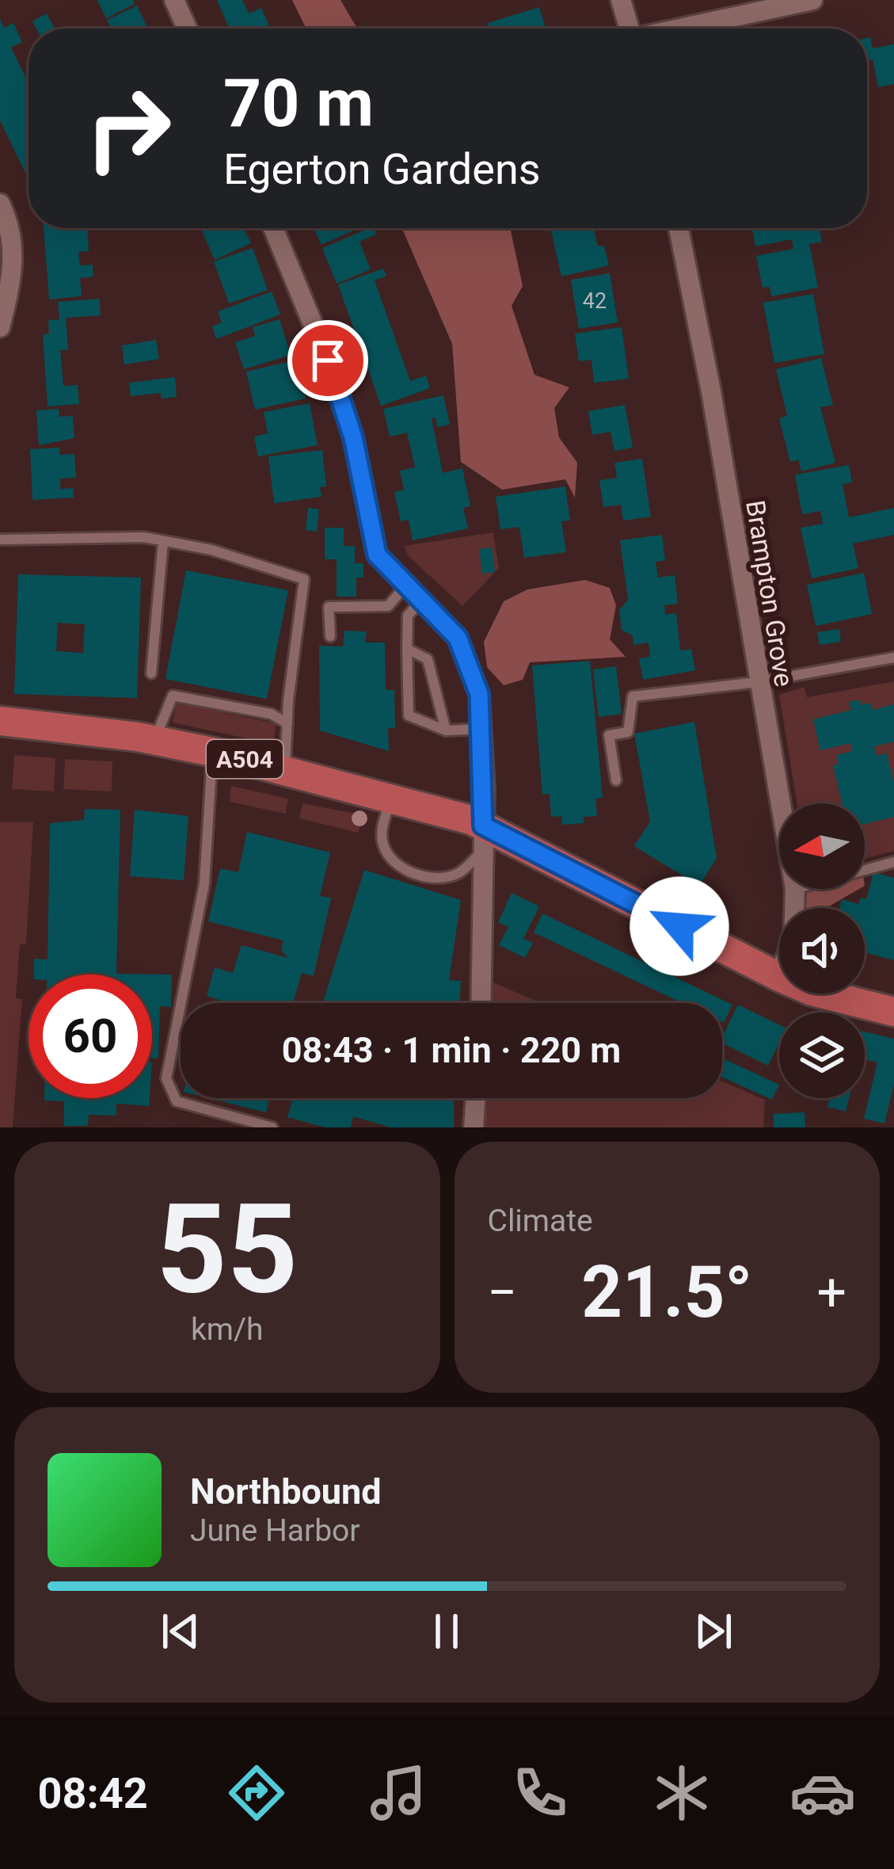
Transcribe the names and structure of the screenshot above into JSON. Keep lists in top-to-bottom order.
{
  "streets": {
    "main road": ["A504"],
    "street": ["Brampton Grove"]
  },
  "crossings": [
    ["Brampton Grove", "A504"]
  ],
  "house_numbers": ["42"],
  "north": "left",
  "page": {
    "turn": ["70 m", "Egerton Gardens"],
    "limit": "60",
    "trip": "08:43 · 1 min · 220 m",
    "tile": [
      ["55", "km/h"],
      "Climate"
    ],
    "heat": ["−", "21.5°", "+"],
    "song": ["Northbound", "June Harbor"],
    "tabs": "08:42"
  }
}
